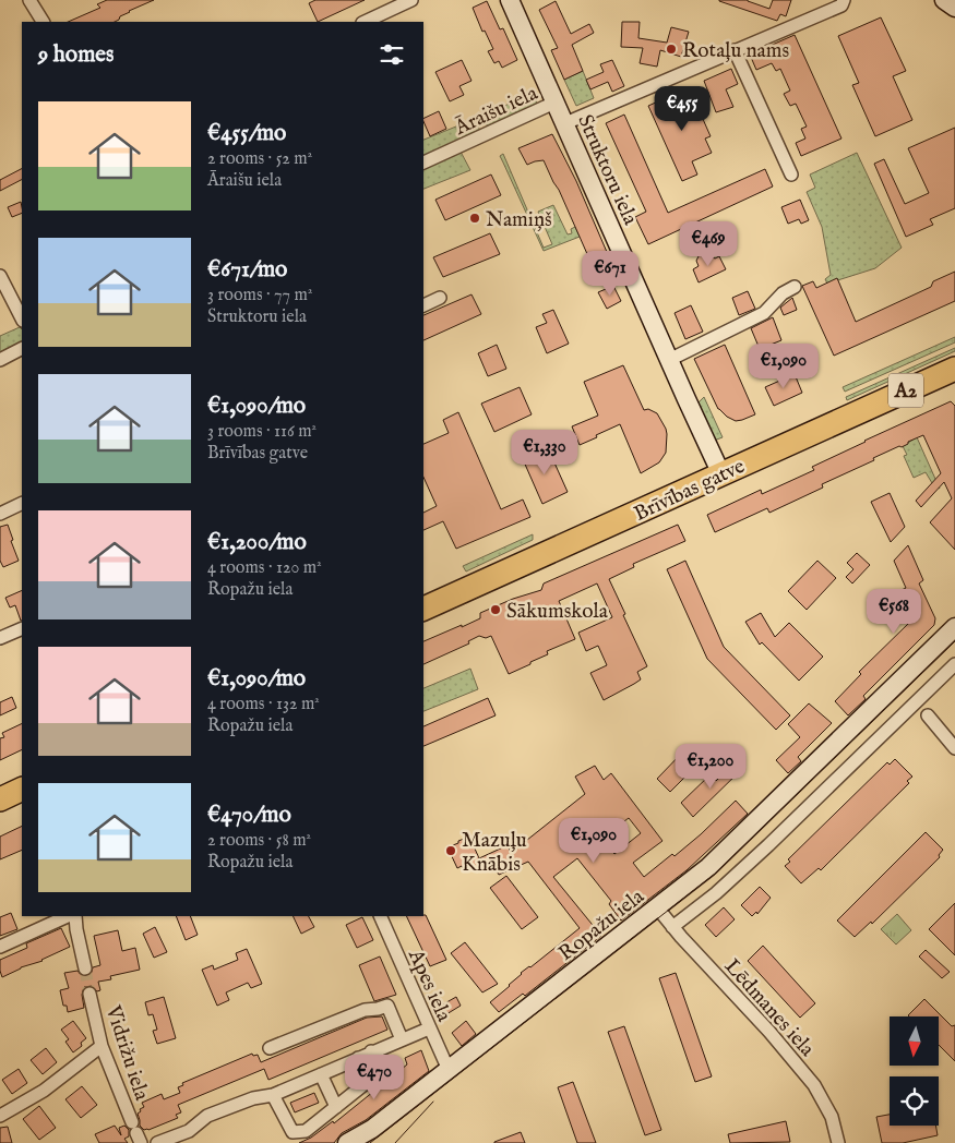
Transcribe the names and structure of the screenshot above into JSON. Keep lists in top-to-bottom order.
{
  "streets": {
    "highway": ["A2", "Brīvības gatve"],
    "street": [
      "Āraišu iela",
      "Struktoru iela",
      "Ropažu iela",
      "Apes iela",
      "Lēdmanes iela",
      "Vidrižu iela"
    ]
  },
  "crossings": [
    ["Āraišu iela", "Struktoru iela"],
    ["Struktoru iela", "Brīvības gatve"],
    ["Ropažu iela", "Apes iela"],
    ["Ropažu iela", "Lēdmanes iela"]
  ],
  "places": [
    "Rotaļu nams",
    "Namiņš",
    "Sākumskola",
    "Mazuļu Knābis"
  ],
  "north": "bottom",
  "page": {
    "heading": "9 homes",
    "price": [
      "€455",
      "€469",
      "€671",
      "€1,090",
      "€1,330",
      "€568",
      "€1,200",
      "€1,090",
      "€470"
    ],
    "list": [
      {
        "name": "€455/mo",
        "note": "2 rooms · 52 m² · Āraišu iela"
      },
      {
        "name": "€671/mo",
        "note": "3 rooms · 77 m² · Struktoru iela"
      },
      {
        "name": "€1,090/mo",
        "note": "3 rooms · 116 m² · Brīvības gatve"
      },
      {
        "name": "€1,200/mo",
        "note": "4 rooms · 120 m² · Ropažu iela"
      },
      {
        "name": "€1,090/mo",
        "note": "4 rooms · 132 m² · Ropažu iela"
      },
      {
        "name": "€470/mo",
        "note": "2 rooms · 58 m² · Ropažu iela"
      }
    ]
  }
}
